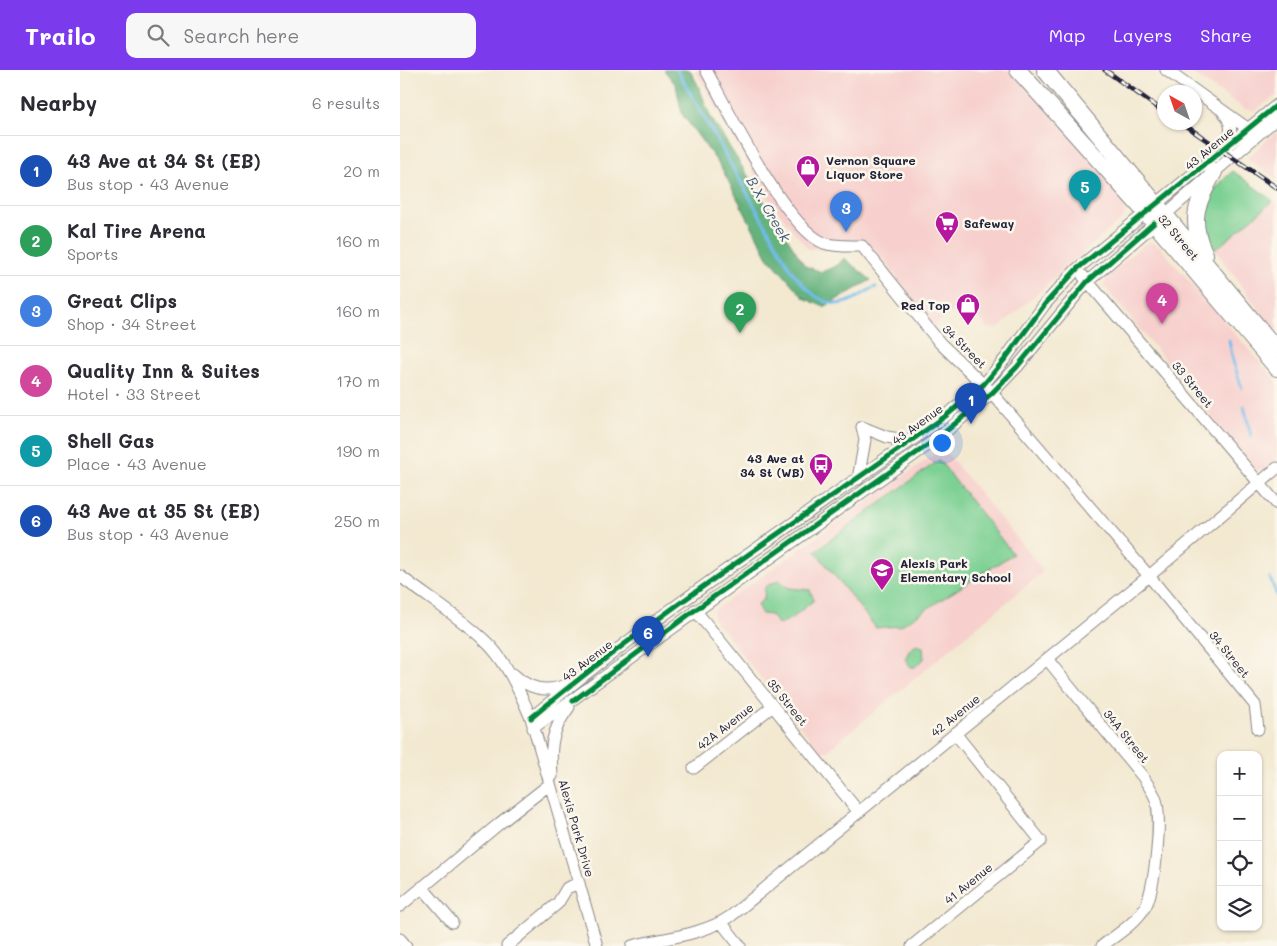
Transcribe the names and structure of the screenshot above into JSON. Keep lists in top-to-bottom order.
{
  "streets": {
    "highway": ["32 Street"],
    "street": [
      "43 Avenue",
      "34 Street",
      "33 Street",
      "35 Street",
      "42 Avenue",
      "42A Avenue",
      "34A Street",
      "Alexis Park Drive",
      "41 Avenue"
    ]
  },
  "crossings": [
    ["43 Avenue", "32 Street"],
    ["43 Avenue", "34 Street"],
    ["43 Avenue", "33 Street"],
    ["43 Avenue", "35 Street"],
    ["43 Avenue", "Alexis Park Drive"],
    ["34 Street", "42 Avenue"],
    ["33 Street", "42 Avenue"],
    ["35 Street", "42 Avenue"],
    ["35 Street", "42A Avenue"],
    ["42 Avenue", "34A Street"],
    ["42 Avenue", "41 Avenue"]
  ],
  "water": ["B.X. Creek"],
  "places": {
    "shop": ["Vernon Square Liquor Store", "Red Top"],
    "supermarket": ["Safeway"],
    "bus stop": ["43 Ave at 34 St (WB)"],
    "school or university": ["Alexis Park Elementary School"]
  },
  "north": "top left",
  "page": {
    "header": "Trailo",
    "search": "Search here",
    "nav": ["Map", "Layers", "Share"],
    "heading": ["Nearby", "6 results"],
    "list": [
      {
        "mark": "1",
        "name": "43 Ave at 34 St (EB)",
        "note": "Bus stop · 43 Avenue",
        "value": "20 m"
      },
      {
        "mark": "2",
        "name": "Kal Tire Arena",
        "note": "Sports",
        "value": "160 m"
      },
      {
        "mark": "3",
        "name": "Great Clips",
        "note": "Shop · 34 Street",
        "value": "160 m"
      },
      {
        "mark": "4",
        "name": "Quality Inn & Suites",
        "note": "Hotel · 33 Street",
        "value": "170 m"
      },
      {
        "mark": "5",
        "name": "Shell Gas",
        "note": "Place · 43 Avenue",
        "value": "190 m"
      },
      {
        "mark": "6",
        "name": "43 Ave at 35 St (EB)",
        "note": "Bus stop · 43 Avenue",
        "value": "250 m"
      }
    ],
    "pins": [
      "5",
      "3",
      "4",
      "2",
      "1",
      "6"
    ],
    "map_buttons": ["+", "−"]
  }
}
